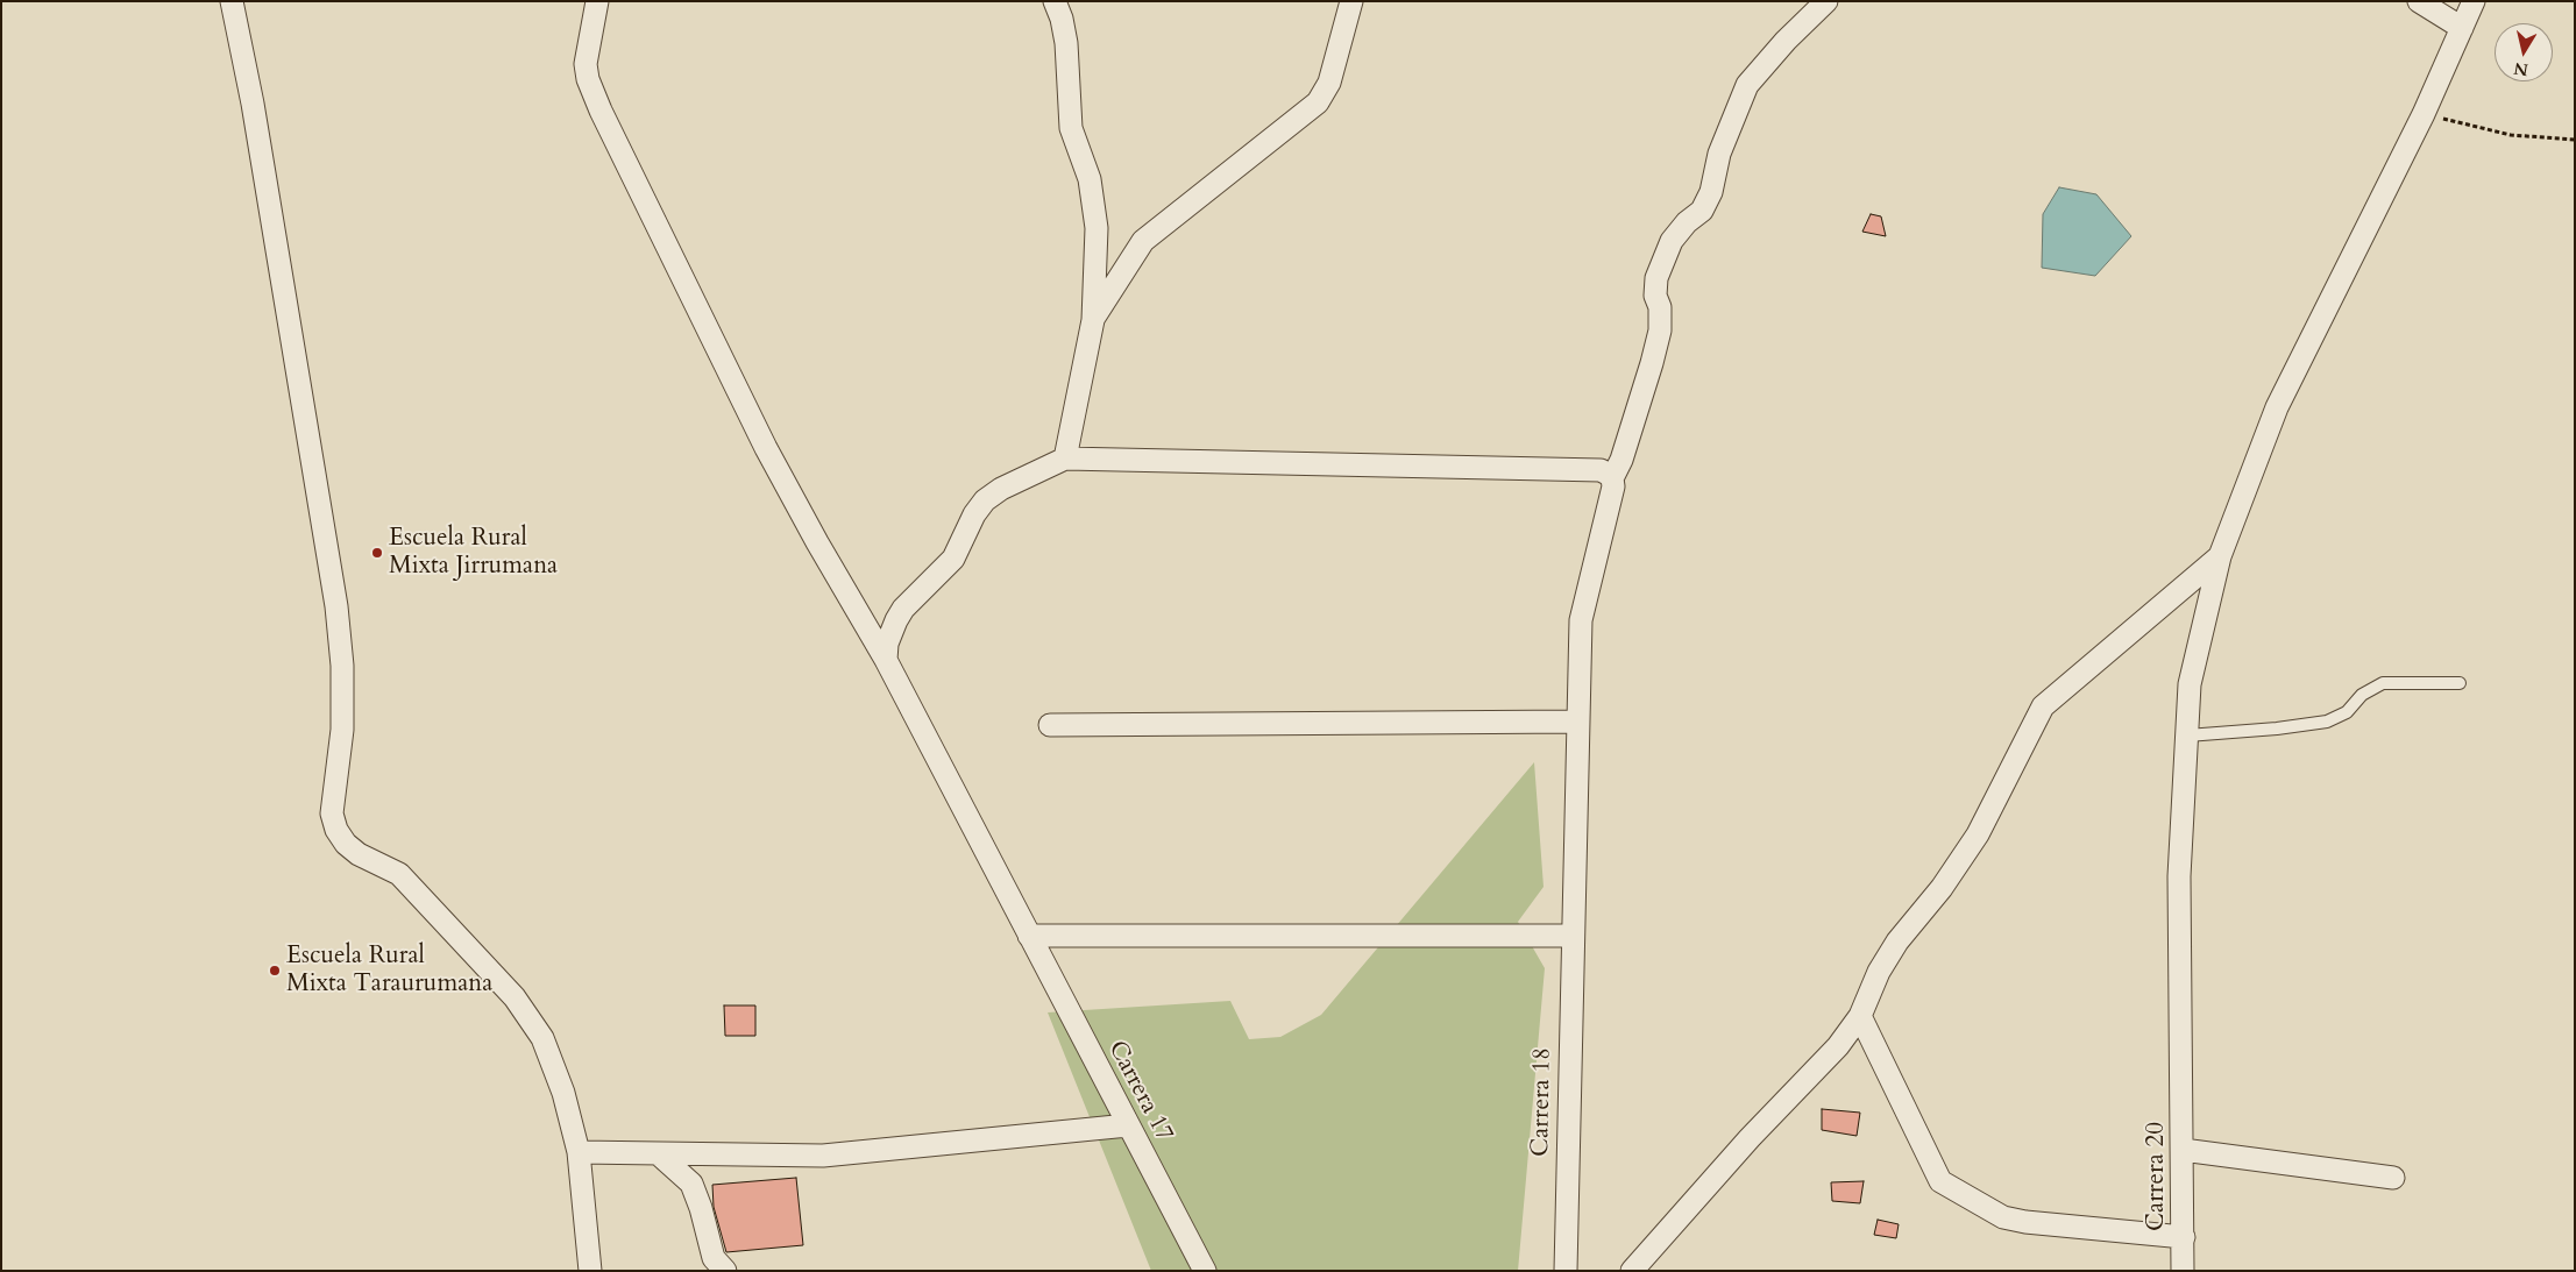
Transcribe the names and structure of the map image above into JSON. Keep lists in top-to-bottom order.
{
  "streets": {
    "street": ["Carrera 17", "Carrera 18", "Carrera 20"]
  },
  "places": ["Escuela Rural Mixta Jirrumana", "Escuela Rural Mixta Taraurumana"],
  "north": "bottom"
}
